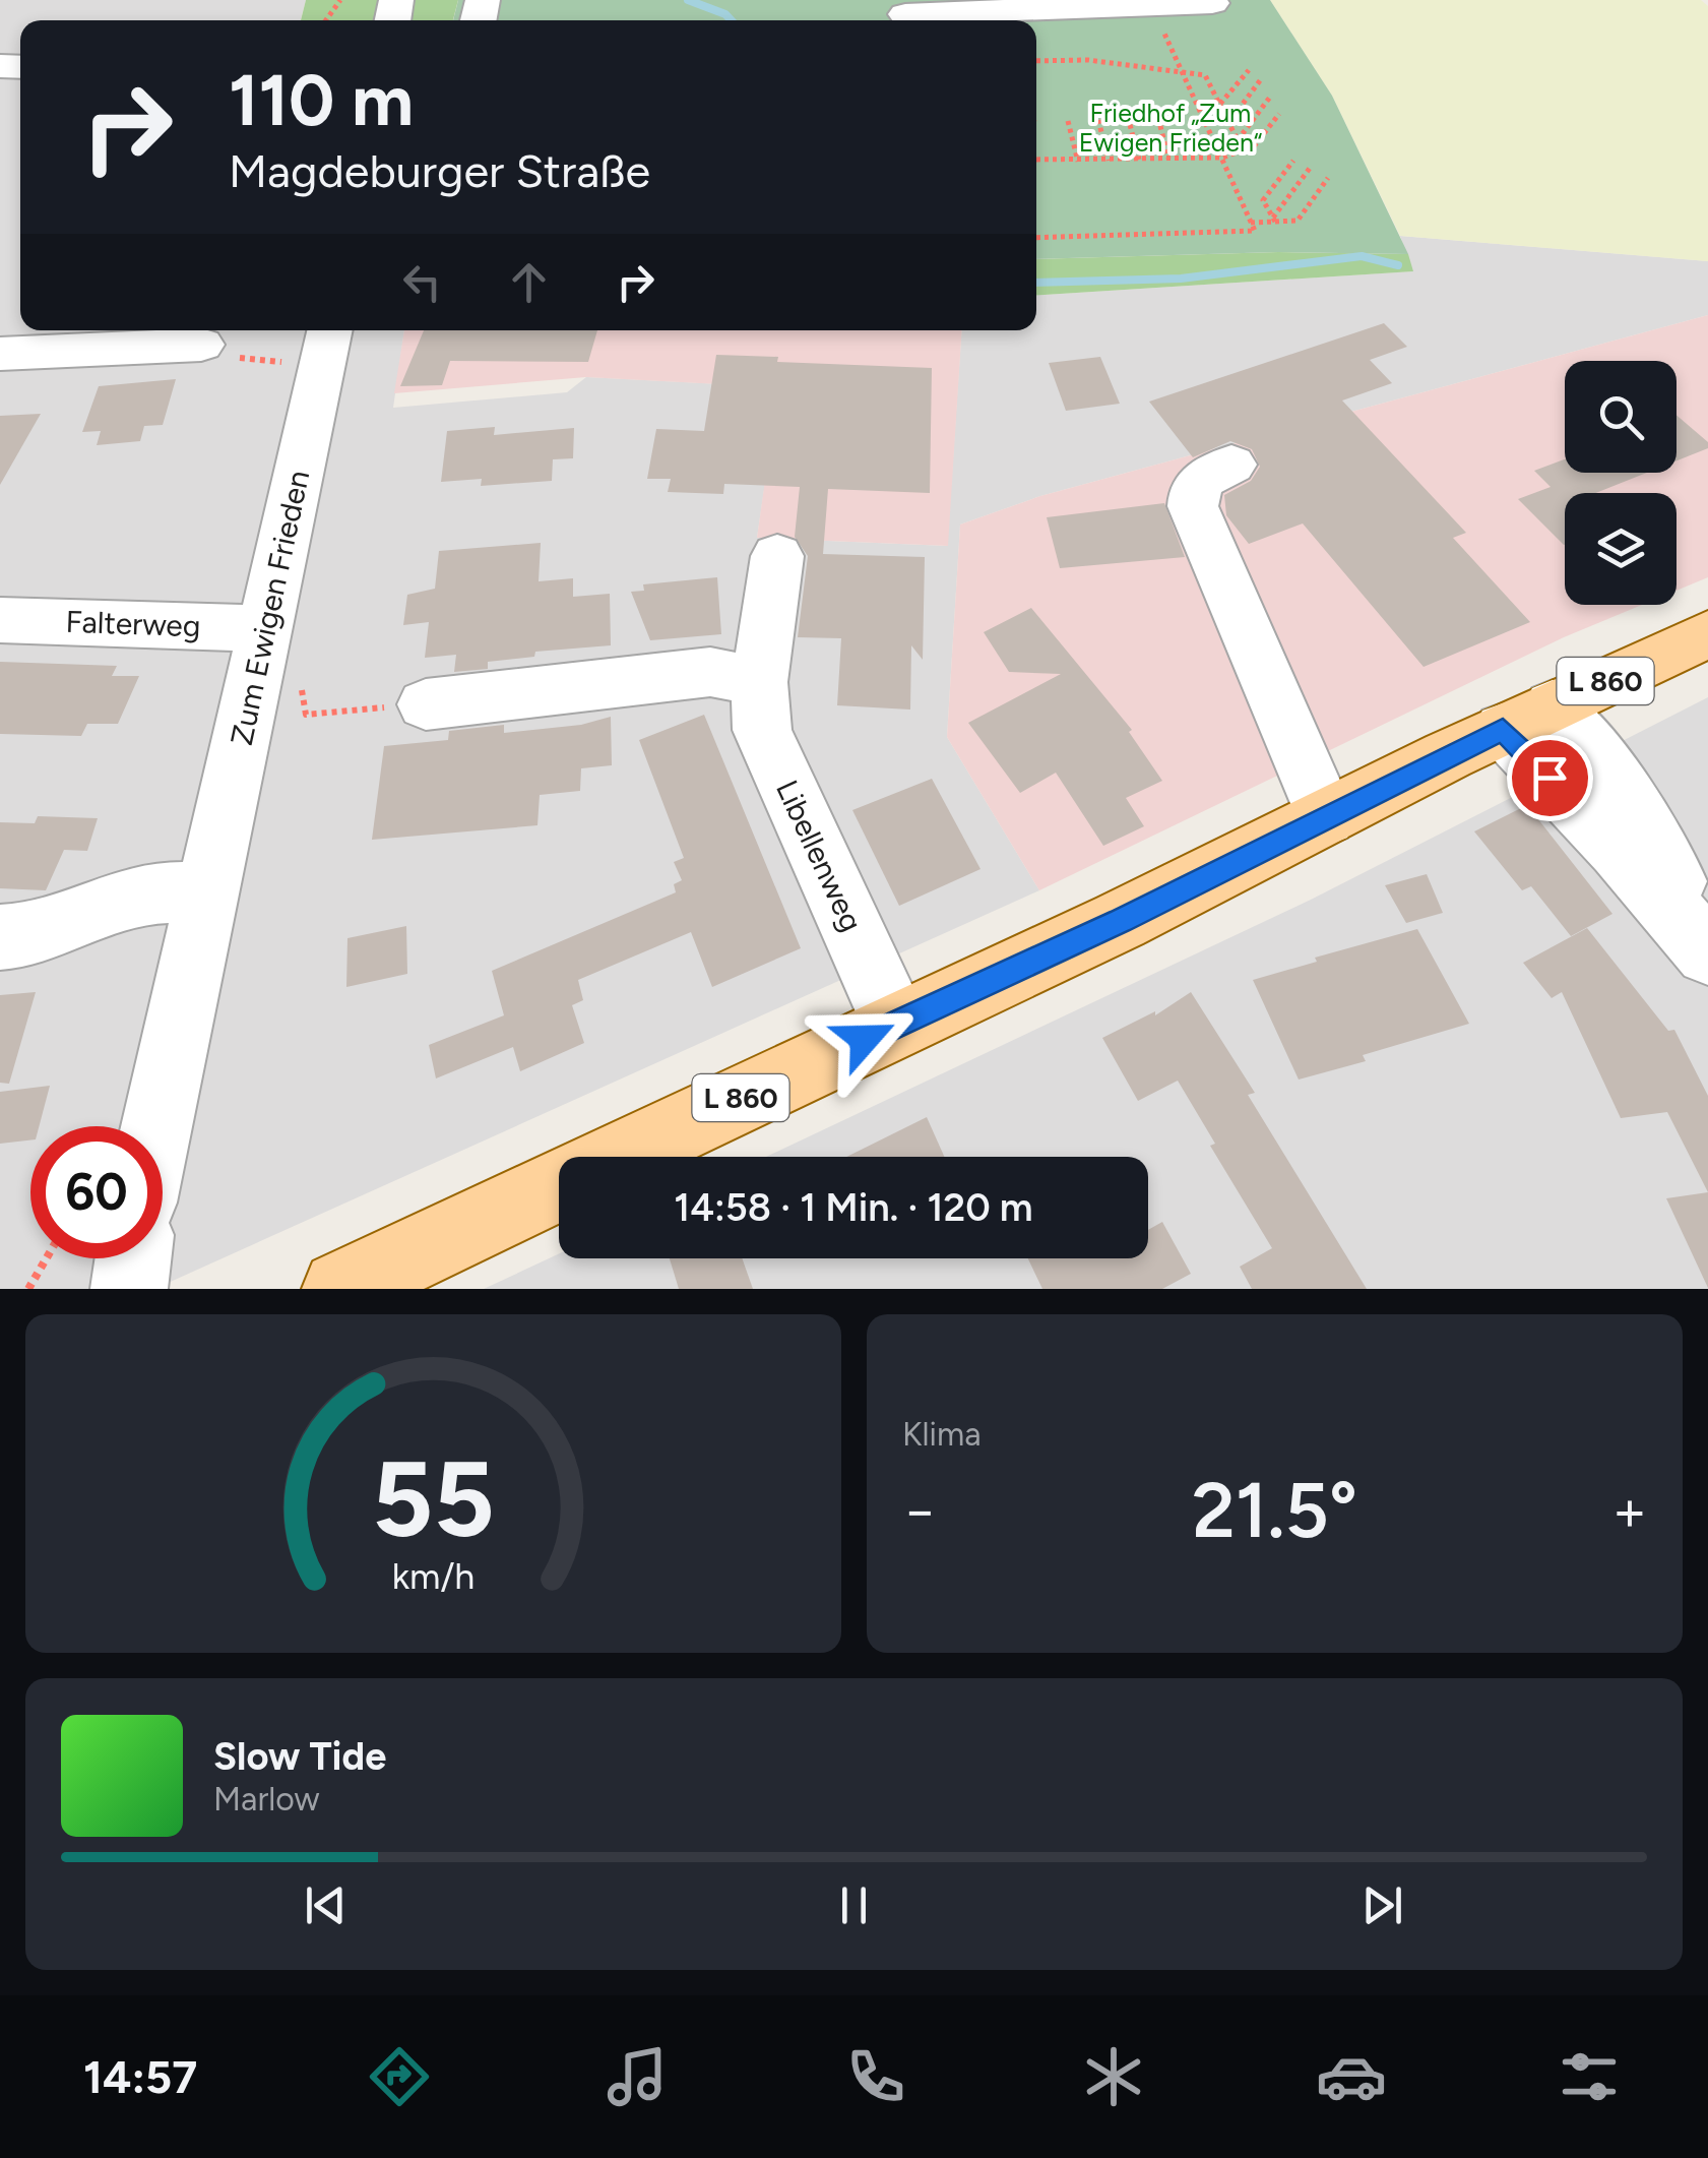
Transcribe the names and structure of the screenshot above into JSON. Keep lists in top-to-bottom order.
{
  "streets": {
    "main road": ["L 860"],
    "street": ["Zum Ewigen Frieden", "Falterweg", "Libellenweg"]
  },
  "crossings": [
    ["Zum Ewigen Frieden", "Falterweg"],
    ["L 860", "Libellenweg"]
  ],
  "parks": ["Friedhof „Zum Ewigen Frieden“"],
  "page": {
    "turn": ["110 m", "Magdeburger Straße"],
    "limit": "60",
    "trip": "14:58 · 1 Min. · 120 m",
    "tile": "Klima",
    "heat": ["−", "21.5°", "+"],
    "song": ["Slow Tide", "Marlow"],
    "tabs": "14:57",
    "gauge": ["55", "km/h"]
  }
}
